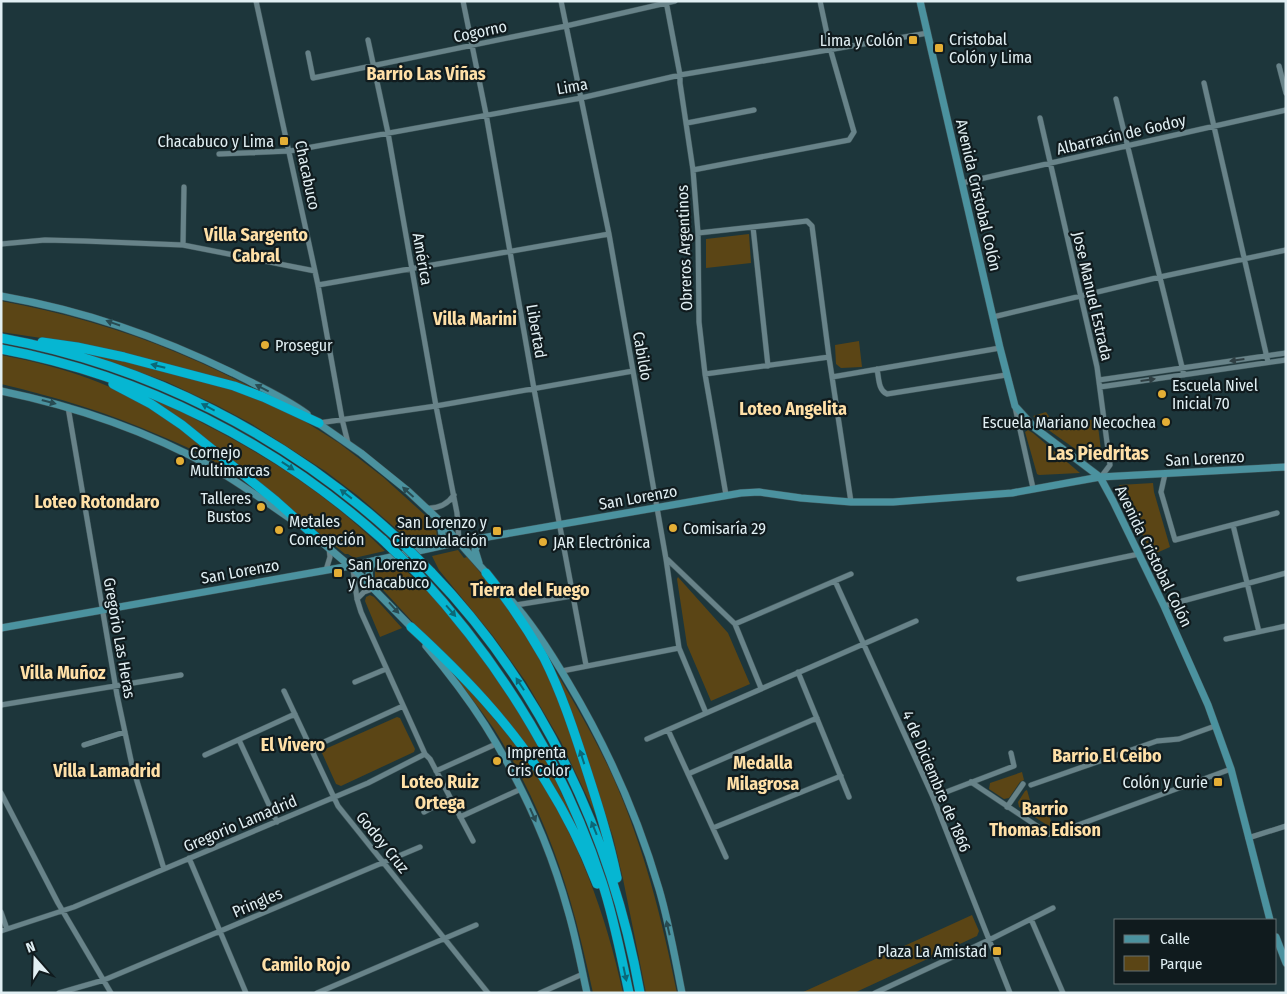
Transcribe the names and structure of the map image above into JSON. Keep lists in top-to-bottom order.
{
  "streets": {
    "street": [
      "Cogorno",
      "Lima",
      "Albarracín de Godoy",
      "Chacabuco",
      "Avenida Cristobal Colón",
      "Obreros Argentinos",
      "América",
      "Jose Manuel Estrada",
      "Libertad",
      "Cabildo",
      "San Lorenzo",
      "Gregorio Las Heras",
      "4 de Diciembre de 1866",
      "Gregorio Lamadrid",
      "Godoy Cruz",
      "Pringles"
    ]
  },
  "crossings": [
    ["Cogorno", "Obreros Argentinos"],
    ["Cogorno", "América"],
    ["Cogorno", "Libertad"],
    ["Cogorno", "Cabildo"],
    ["Lima", "Chacabuco"],
    ["Lima", "Avenida Cristobal Colón"],
    ["Lima", "Obreros Argentinos"],
    ["Lima", "América"],
    ["Lima", "Libertad"],
    ["Lima", "Cabildo"],
    ["Albarracín de Godoy", "Avenida Cristobal Colón"],
    ["Albarracín de Godoy", "Jose Manuel Estrada"],
    ["Avenida Cristobal Colón", "Jose Manuel Estrada"],
    ["Avenida Cristobal Colón", "San Lorenzo"],
    ["Obreros Argentinos", "San Lorenzo"],
    ["América", "San Lorenzo"],
    ["Jose Manuel Estrada", "San Lorenzo"],
    ["Libertad", "San Lorenzo"],
    ["Cabildo", "San Lorenzo"],
    ["San Lorenzo", "Gregorio Las Heras"],
    ["Gregorio Las Heras", "Gregorio Lamadrid"],
    ["Gregorio Lamadrid", "Godoy Cruz"],
    ["Godoy Cruz", "Pringles"]
  ],
  "districts": [
    "Barrio Las Viñas",
    "Villa Sargento Cabral",
    "Villa Marini",
    "Loteo Angelita",
    "Las Piedritas",
    "Loteo Rotondaro",
    "Tierra del Fuego",
    "Villa Muñoz",
    "El Vivero",
    "Barrio El Ceibo",
    "Medalla Milagrosa",
    "Villa Lamadrid",
    "Loteo Ruiz Ortega",
    "Barrio Thomas Edison",
    "Camilo Rojo"
  ],
  "places": {
    "transit": [
      "Lima y Colón",
      "Cristobal Colón y Lima",
      "Chacabuco y Lima",
      "San Lorenzo y Circunvalación",
      "San Lorenzo y Chacabuco",
      "Colón y Curie",
      "Plaza La Amistad"
    ],
    "other": [
      "Prosegur",
      "Escuela Nivel Inicial 70",
      "Escuela Mariano Necochea",
      "Cornejo Multimarcas",
      "Talleres Bustos",
      "Comisaría 29",
      "Metales Concepción",
      "JAR Electrónica",
      "Imprenta Cris Color"
    ]
  },
  "legend": ["Calle", "Parque"],
  "north": "top"
}
